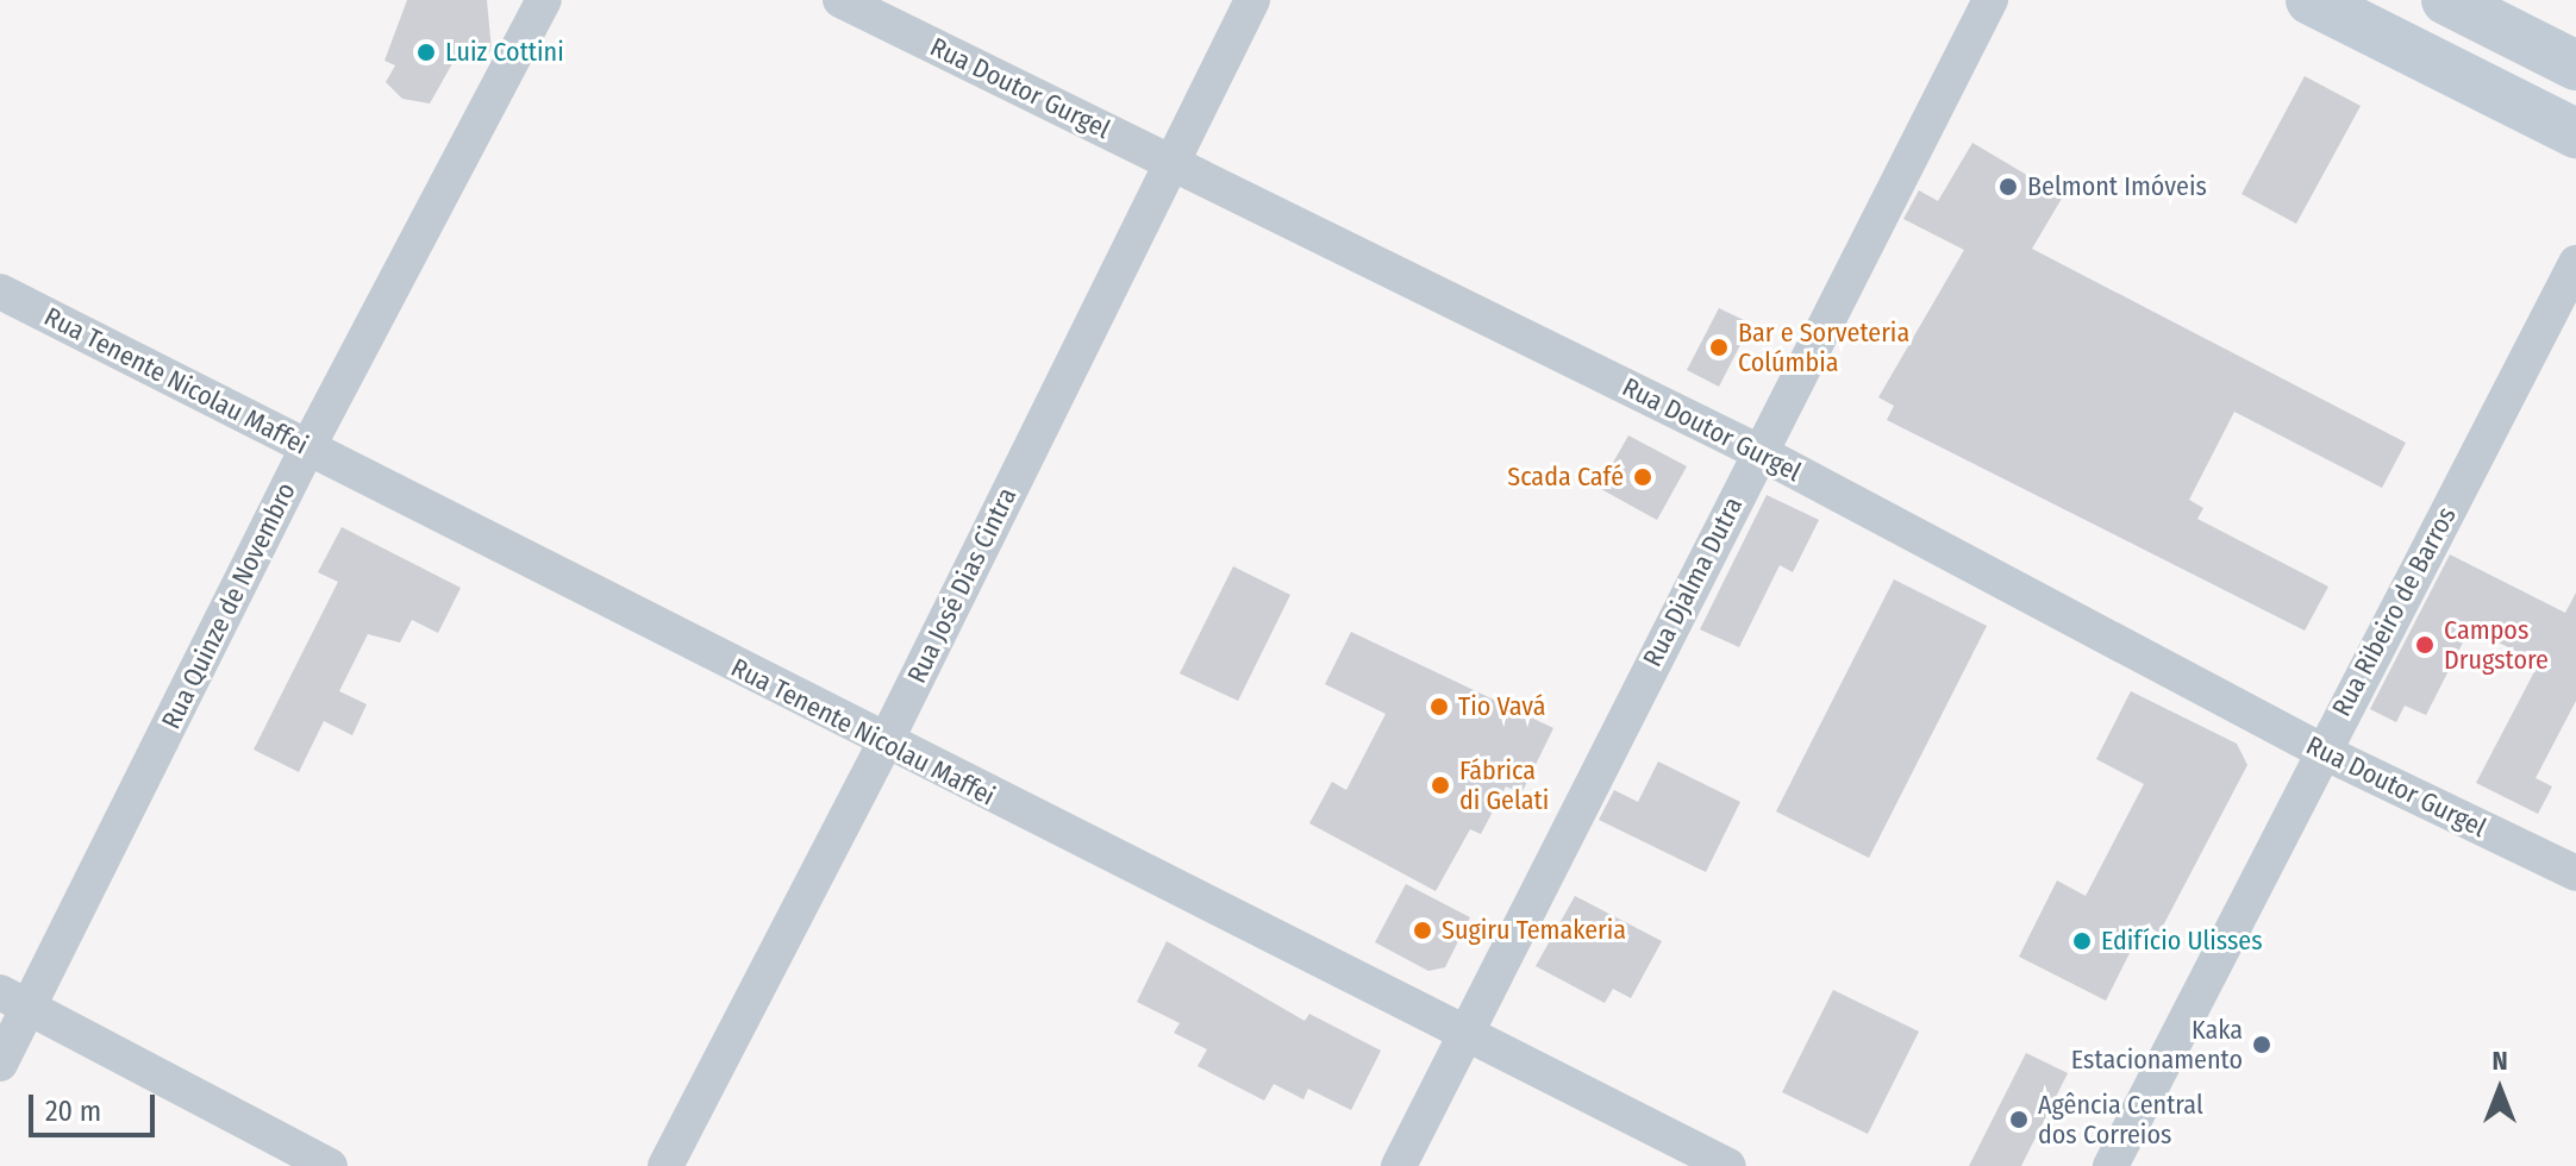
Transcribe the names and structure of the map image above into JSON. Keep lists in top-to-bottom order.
{
  "streets": {
    "street": [
      "Rua Doutor Gurgel",
      "Rua Tenente Nicolau Maffei",
      "Rua Djalma Dutra",
      "Rua José Dias Cintra",
      "Rua Quinze de Novembro",
      "Rua Ribeiro de Barros"
    ]
  },
  "crossings": [
    ["Rua Doutor Gurgel", "Rua Djalma Dutra"],
    ["Rua Doutor Gurgel", "Rua José Dias Cintra"],
    ["Rua Doutor Gurgel", "Rua Ribeiro de Barros"],
    ["Rua Tenente Nicolau Maffei", "Rua Djalma Dutra"],
    ["Rua Tenente Nicolau Maffei", "Rua José Dias Cintra"],
    ["Rua Tenente Nicolau Maffei", "Rua Quinze de Novembro"]
  ],
  "places": [
    "Luiz Cottini",
    "Belmont Imóveis",
    "Bar e Sorveteria Colúmbia",
    "Scada Café",
    "Campos Drugstore",
    "Tio Vavá",
    "Fábrica di Gelati",
    "Sugiru Temakeria",
    "Edifício Ulisses",
    "Kaka Estacionamento",
    "Agência Central dos Correios"
  ],
  "scale_bar": "20 m",
  "north": "top"
}
